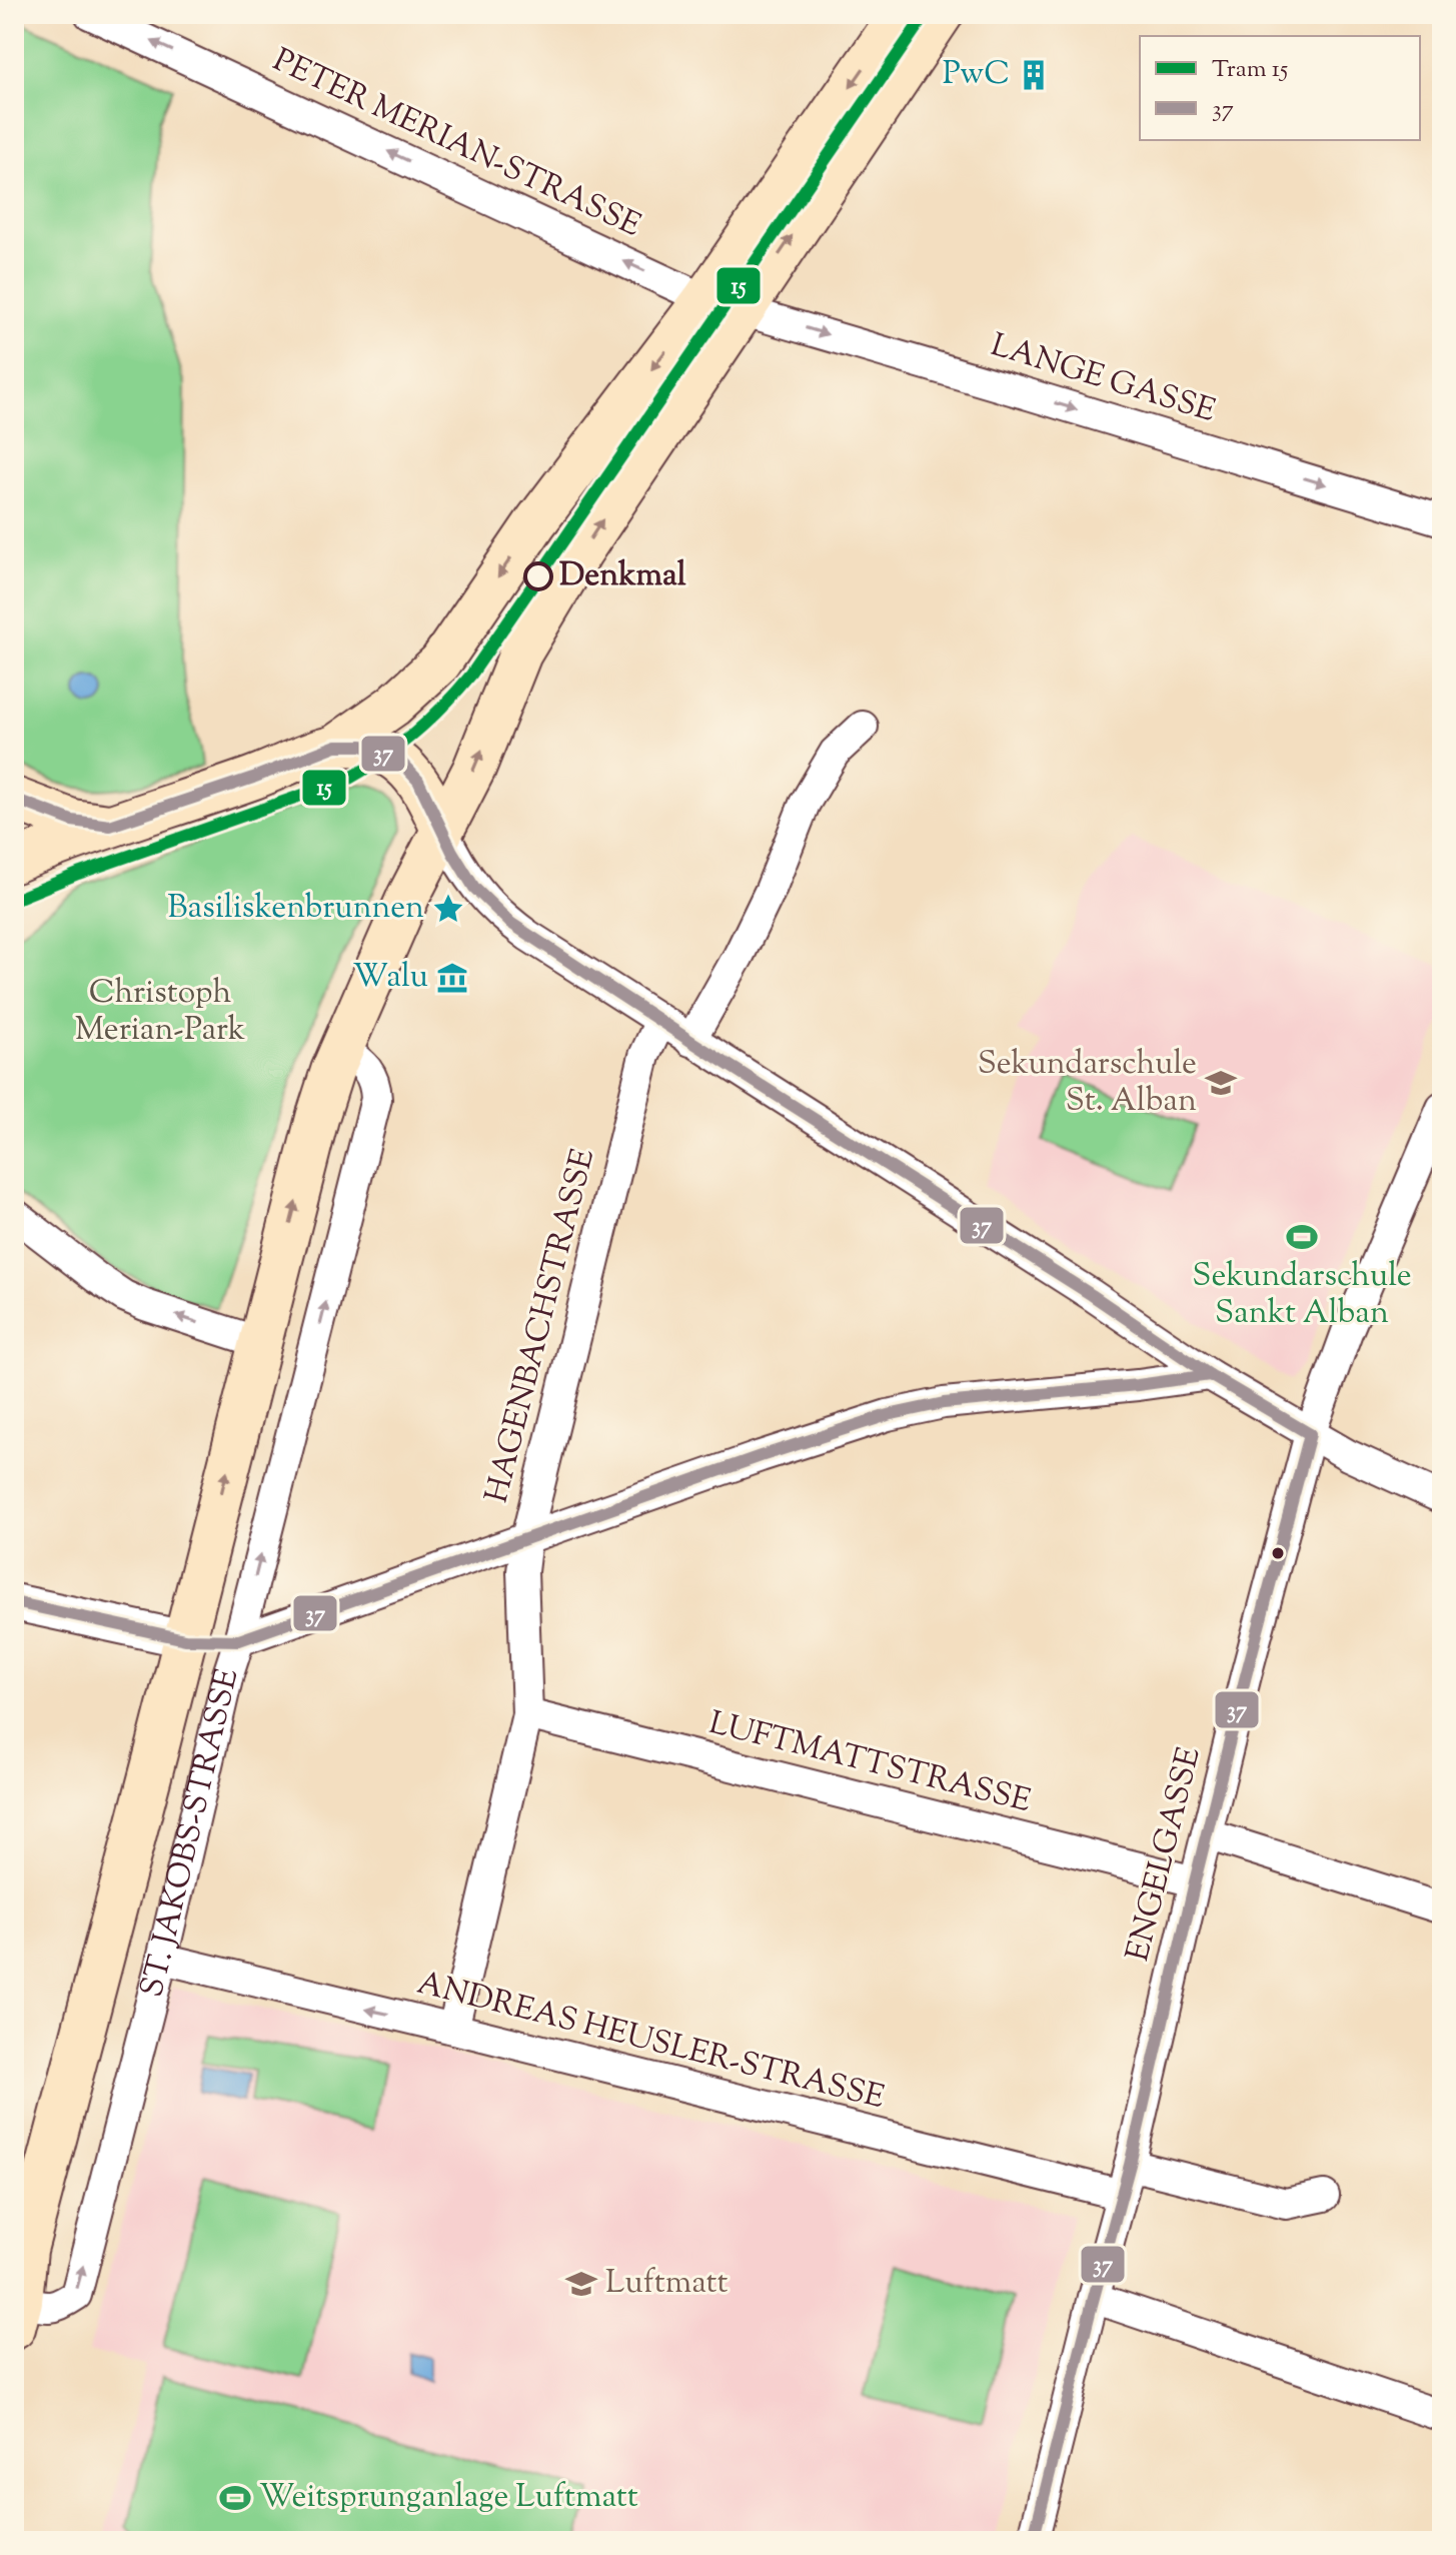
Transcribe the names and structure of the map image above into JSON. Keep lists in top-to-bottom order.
{
  "streets": {
    "main road": ["ST. JAKOBS-STRASSE"],
    "street": [
      "PETER MERIAN-STRASSE",
      "LANGE GASSE",
      "HAGENBACHSTRASSE",
      "LUFTMATTSTRASSE",
      "ENGELGASSE",
      "ANDREAS HEUSLER-STRASSE"
    ]
  },
  "crossings": [
    ["PETER MERIAN-STRASSE", "LANGE GASSE"],
    ["PETER MERIAN-STRASSE", "ST. JAKOBS-STRASSE"],
    ["LANGE GASSE", "ST. JAKOBS-STRASSE"],
    ["HAGENBACHSTRASSE", "LUFTMATTSTRASSE"],
    ["HAGENBACHSTRASSE", "ANDREAS HEUSLER-STRASSE"],
    ["LUFTMATTSTRASSE", "ENGELGASSE"],
    ["ST. JAKOBS-STRASSE", "ANDREAS HEUSLER-STRASSE"],
    ["ENGELGASSE", "ANDREAS HEUSLER-STRASSE"]
  ],
  "one_way": ["PETER MERIAN-STRASSE", "LANGE GASSE"],
  "parks": ["Christoph Merian-Park"],
  "places": {
    "building": ["PwC"],
    "other": ["Denkmal"],
    "place": ["Basiliskenbrunnen"],
    "museum": ["Walu"],
    "school or university": ["Sekundarschule St. Alban", "Luftmatt"],
    "sports": ["Sekundarschule Sankt Alban", "Weitsprunganlage Luftmatt"]
  },
  "lines": ["tram line 15", "transit line 37"],
  "legend": ["Tram 15", "37"]
}
